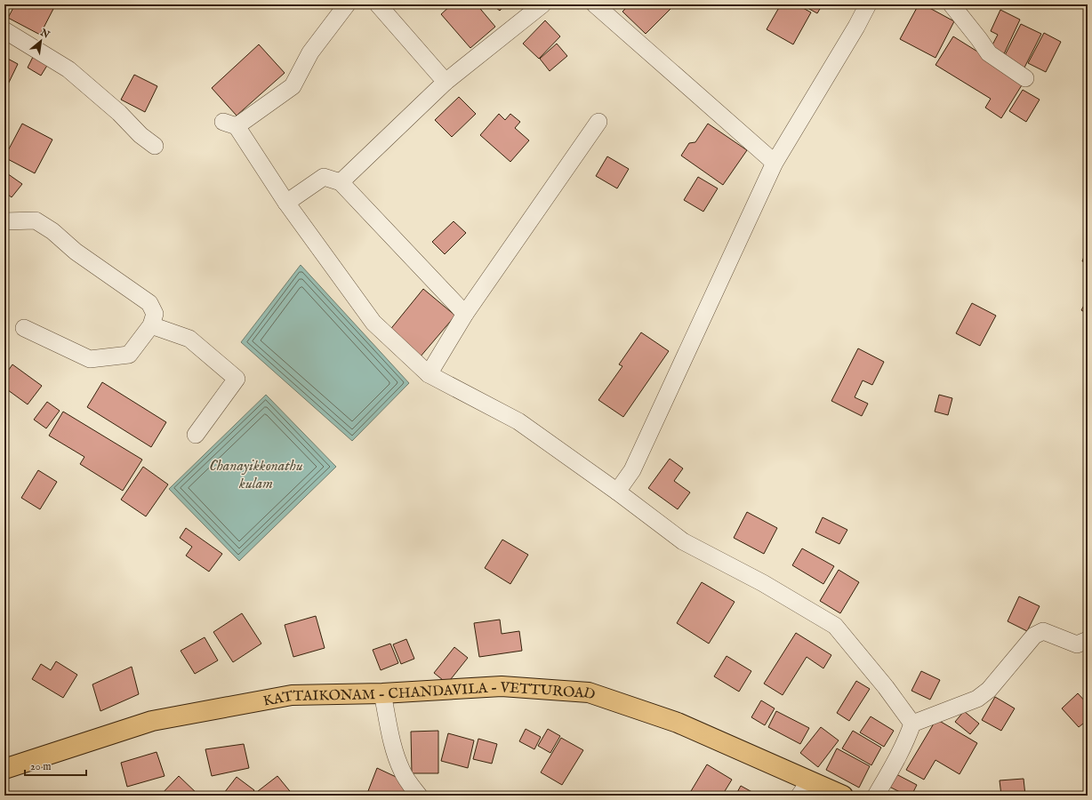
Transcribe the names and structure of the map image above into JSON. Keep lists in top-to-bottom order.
{
  "streets": {
    "main road": ["KATTAIKONAM - CHANDAVILA - VETTUROAD"]
  },
  "water": ["Chanayikkonathu kulam"],
  "scale_bar": "20 m",
  "north": "top right"
}
